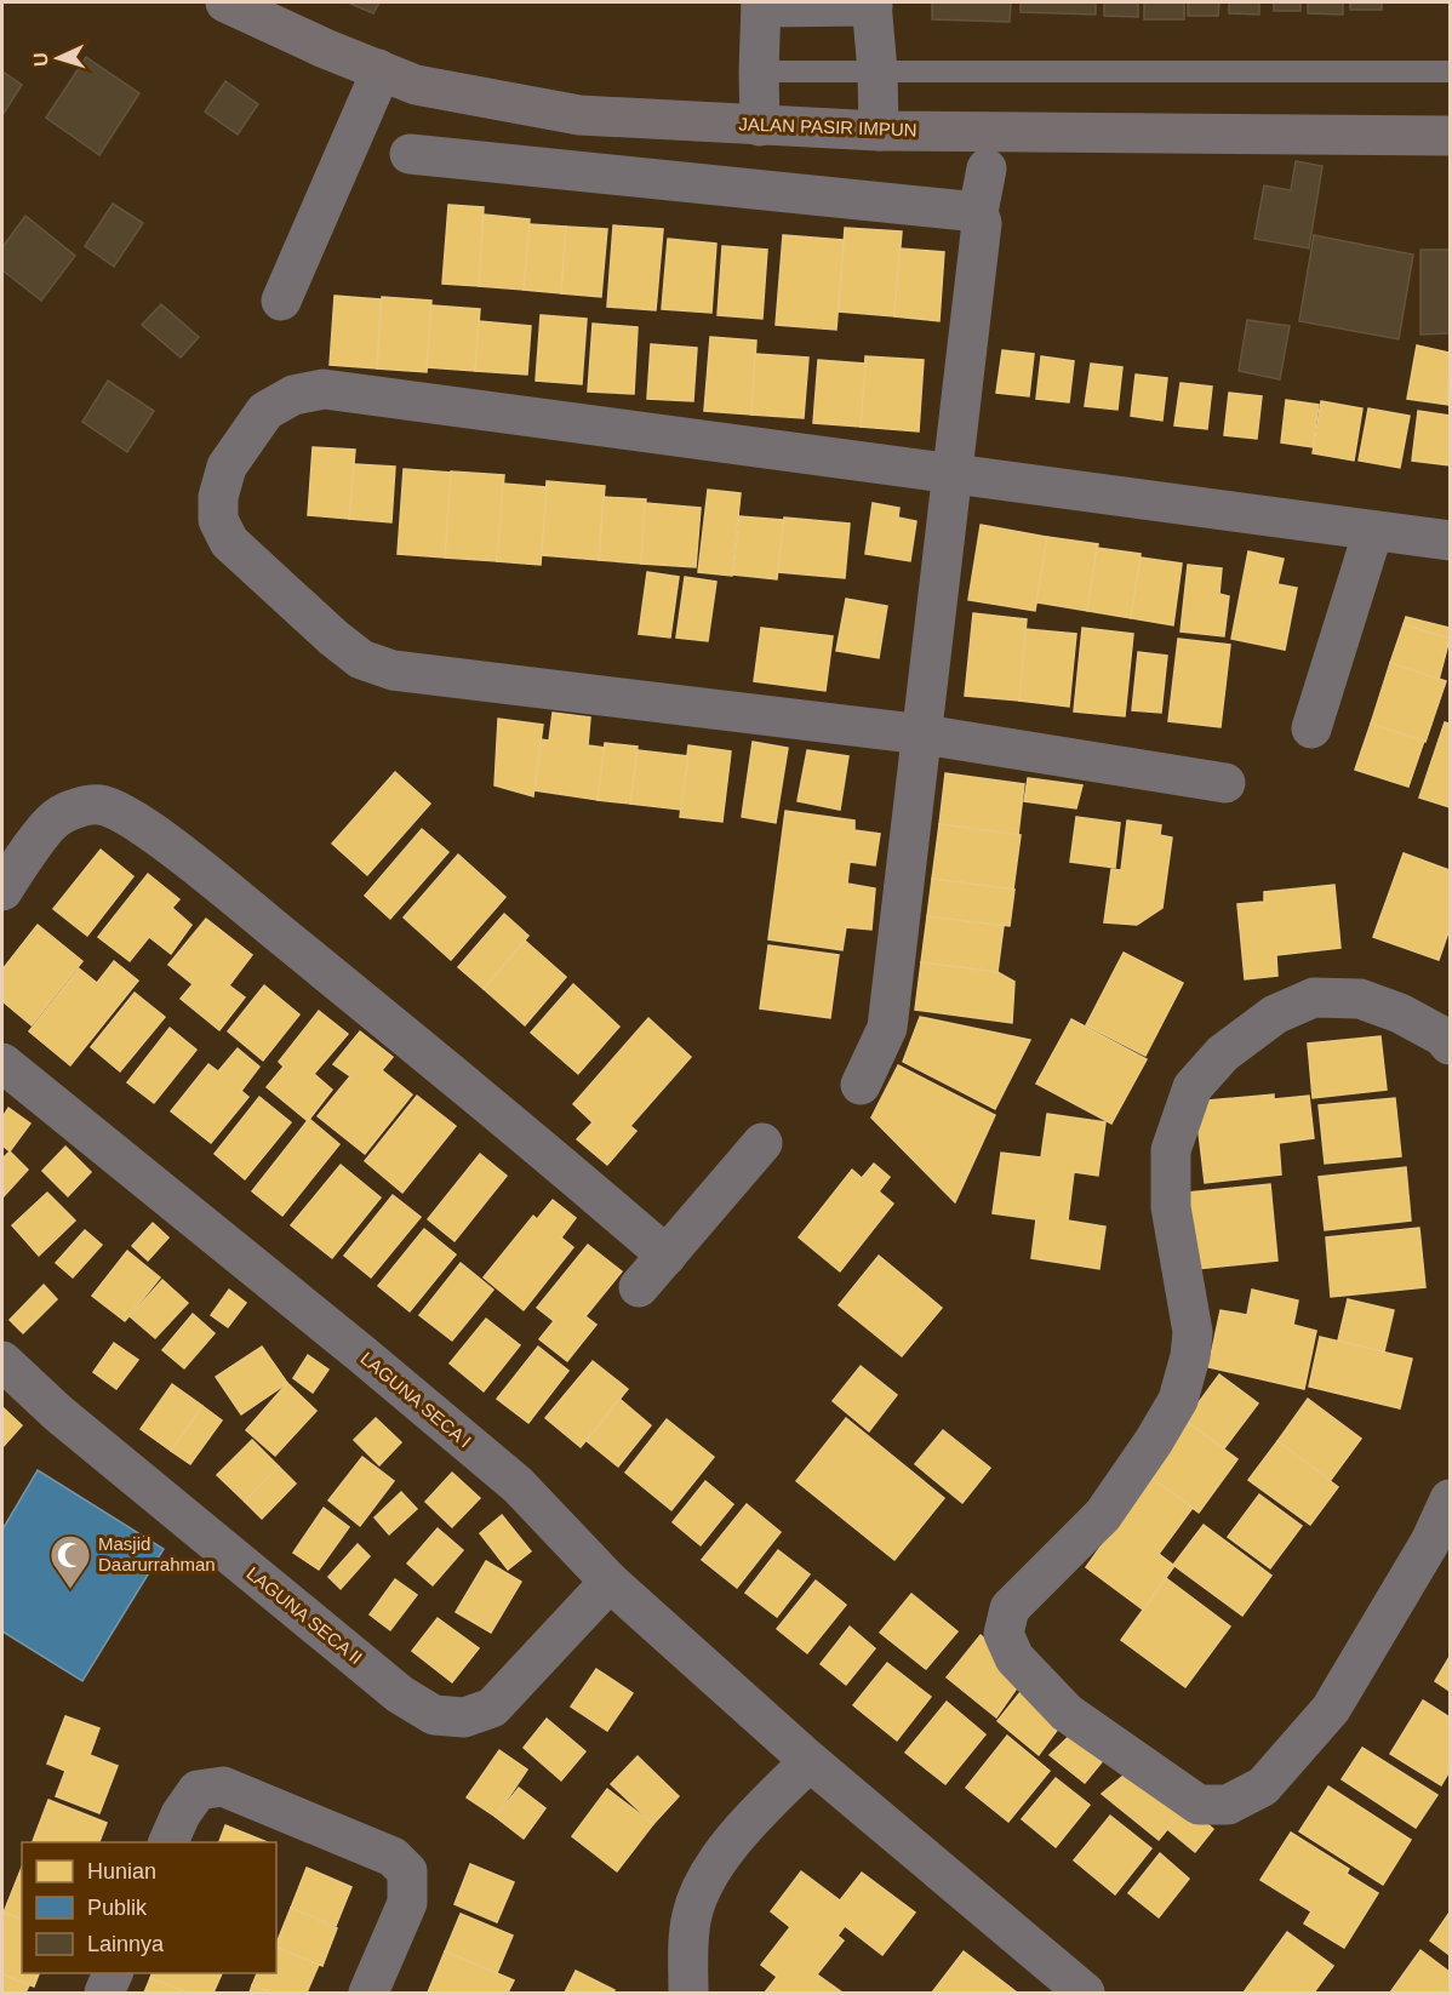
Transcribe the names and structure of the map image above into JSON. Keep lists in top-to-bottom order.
{
  "streets": {
    "street": ["JALAN PASIR IMPUN", "LAGUNA SECA I", "LAGUNA SECA II"]
  },
  "crossings": [
    ["LAGUNA SECA I", "LAGUNA SECA II"]
  ],
  "places": {
    "mosque": ["Masjid Daarurrahman"]
  },
  "legend": ["Hunian", "Publik", "Lainnya"],
  "north": "left"
}
